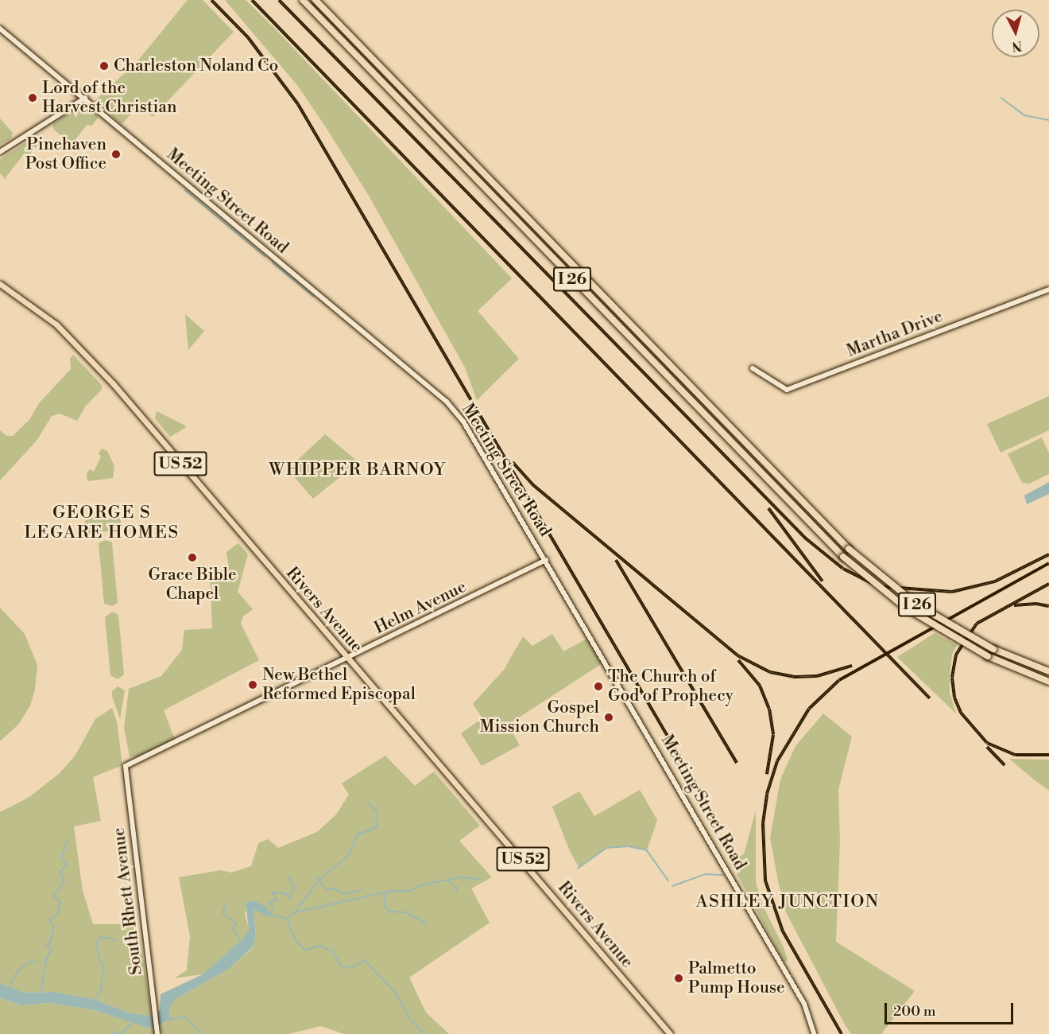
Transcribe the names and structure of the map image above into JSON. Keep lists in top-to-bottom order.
{
  "streets": {
    "highway": ["I 26"],
    "main road": ["US 52", "Rivers Avenue"],
    "street": [
      "Meeting Street Road",
      "Martha Drive",
      "Helm Avenue",
      "South Rhett Avenue"
    ]
  },
  "crossings": [
    ["Meeting Street Road", "Helm Avenue"],
    ["Helm Avenue", "Rivers Avenue"],
    ["Helm Avenue", "South Rhett Avenue"]
  ],
  "districts": ["WHIPPER BARNOY", "GEORGE S LEGARE HOMES", "ASHLEY JUNCTION"],
  "places": [
    "Charleston Noland Co",
    "Lord of the Harvest Christian",
    "Pinehaven Post Office",
    "Grace Bible Chapel",
    "New Bethel Reformed Episcopal",
    "The Church of God of Prophecy",
    "Gospel Mission Church",
    "Palmetto Pump House"
  ],
  "scale_bar": "200 m",
  "north": "bottom"
}
